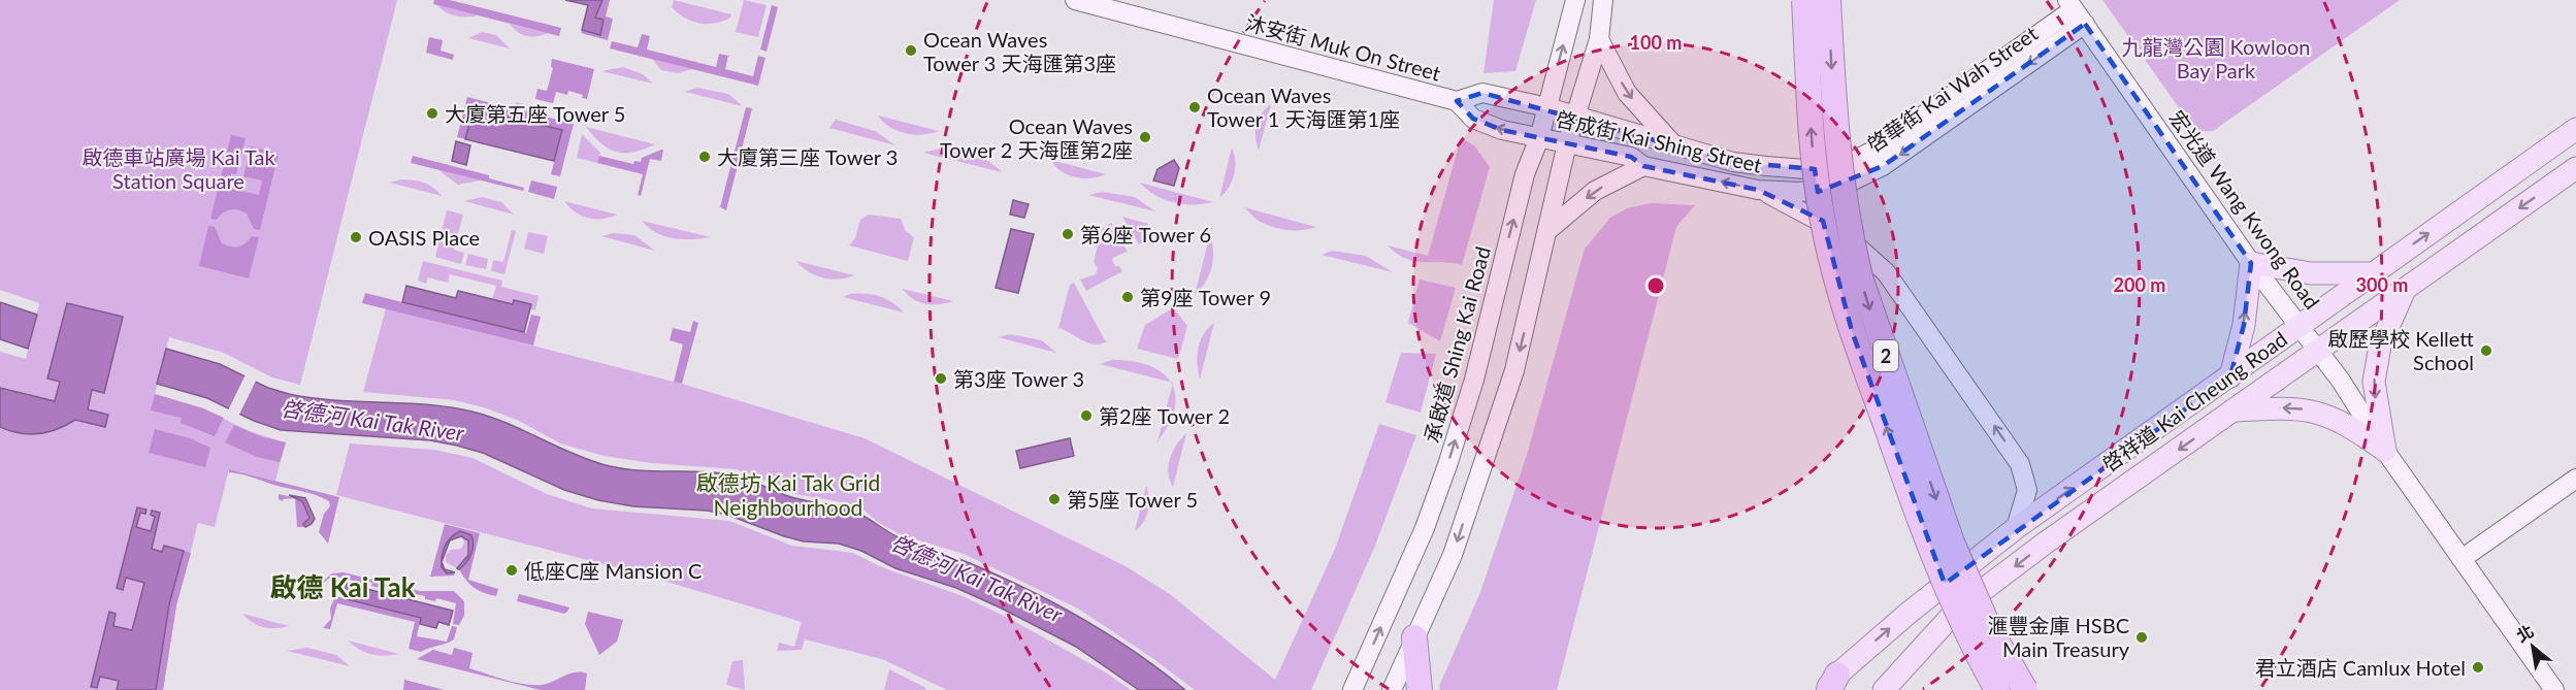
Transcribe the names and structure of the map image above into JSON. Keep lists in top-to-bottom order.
{
  "streets": {
    "highway": ["2"],
    "main road": [
      "沐安街 Muk On Street",
      "啓華街 Kai Wah Street",
      "啓成街 Kai Shing Street",
      "宏光道 Wang Kwong Road",
      "承啟道 Shing Kai Road",
      "啓祥道 Kai Cheung Road"
    ]
  },
  "crossings": [
    ["沐安街 Muk On Street", "啓成街 Kai Shing Street"],
    ["沐安街 Muk On Street", "承啟道 Shing Kai Road"],
    ["啓華街 Kai Wah Street", "啓成街 Kai Shing Street"],
    ["啓華街 Kai Wah Street", "宏光道 Wang Kwong Road"],
    ["啓成街 Kai Shing Street", "承啟道 Shing Kai Road"],
    ["宏光道 Wang Kwong Road", "啓祥道 Kai Cheung Road"]
  ],
  "districts": ["啟德坊 Kai Tak Grid Neighbourhood", "啟德 Kai Tak"],
  "water": ["啓德河 Kai Tak River"],
  "parks": ["九龍灣公園 Kowloon Bay Park", "啟德車站廣場 Kai Tak Station Square"],
  "places": [
    "Ocean Waves Tower 3 天海匯第3座",
    "Ocean Waves Tower 1 天海匯第1座",
    "大廈第五座 Tower 5",
    "Ocean Waves Tower 2 天海匯第2座",
    "大廈第三座 Tower 3",
    "第6座 Tower 6",
    "OASIS Place",
    "第9座 Tower 9",
    "啟歷學校 Kellett School",
    "第3座 Tower 3",
    "第2座 Tower 2",
    "第5座 Tower 5",
    "低座C座 Mansion C",
    "滙豐金庫 HSBC Main Treasury",
    "君立酒店 Camlux Hotel"
  ],
  "north": "top left",
  "rings": ["100 m", "200 m", "300 m"]
}
